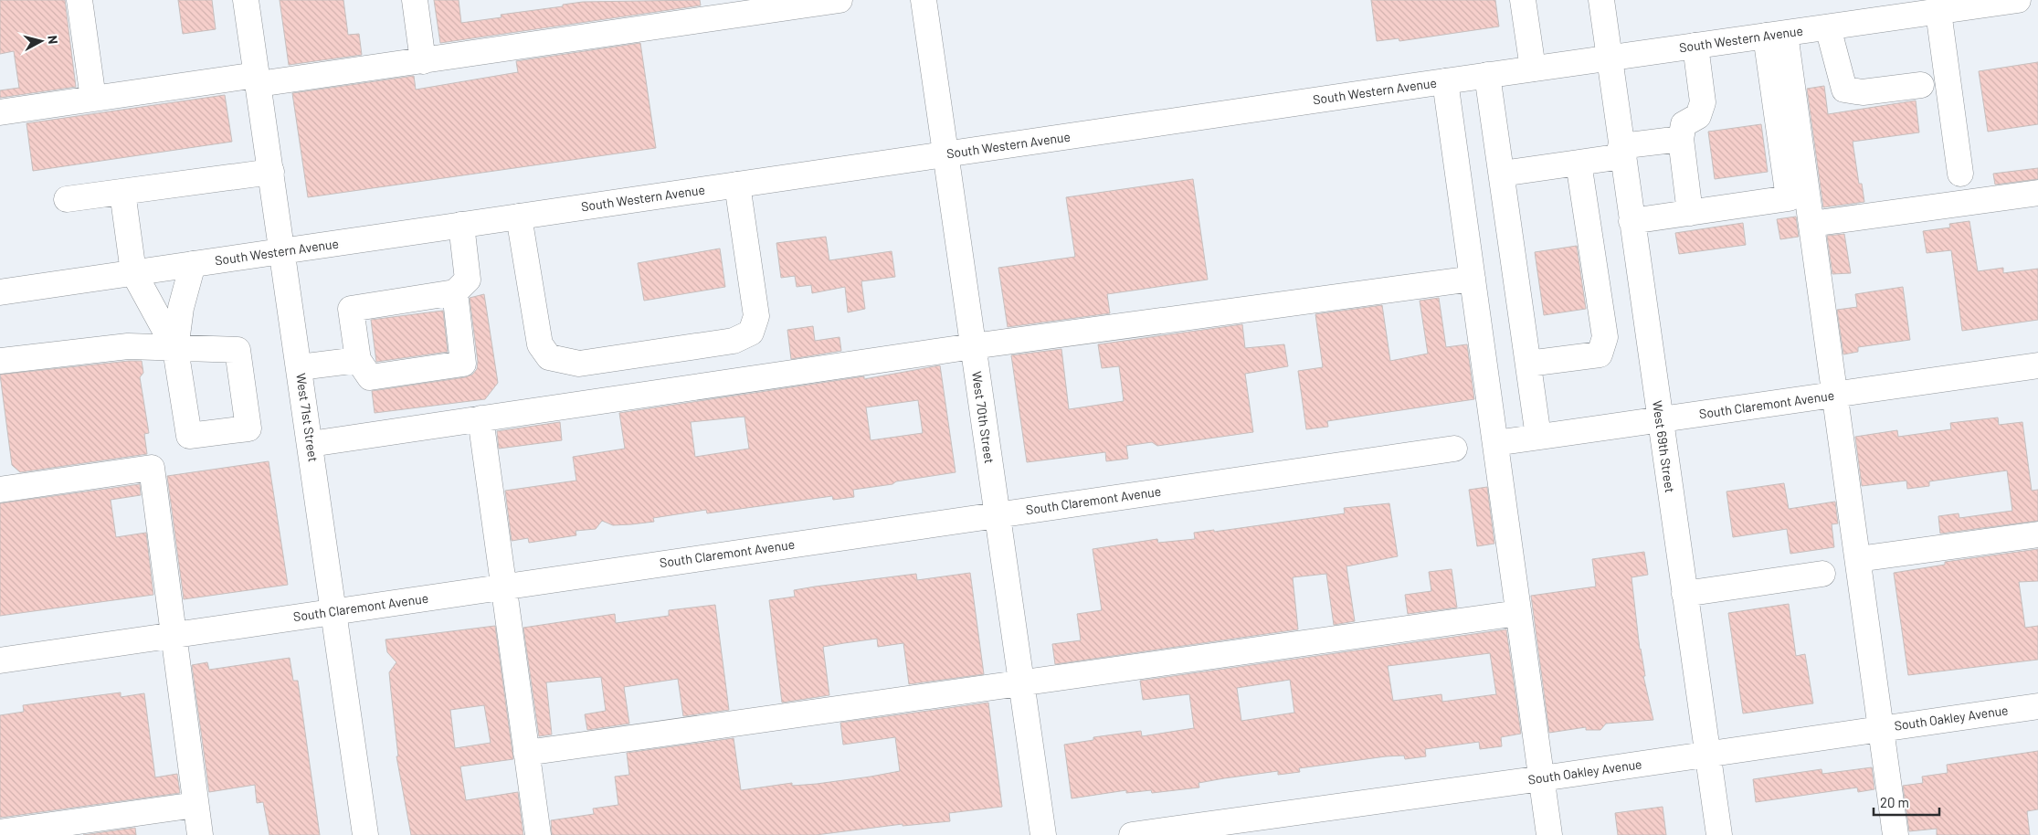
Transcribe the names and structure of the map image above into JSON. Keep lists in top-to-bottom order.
{
  "streets": {
    "street": [
      "South Western Avenue",
      "South Claremont Avenue",
      "West 71st Street",
      "West 70th Street",
      "West 69th Street",
      "South Oakley Avenue"
    ]
  },
  "crossings": [
    ["South Western Avenue", "West 71st Street"],
    ["South Western Avenue", "West 70th Street"],
    ["South Western Avenue", "West 69th Street"],
    ["South Claremont Avenue", "West 71st Street"],
    ["South Claremont Avenue", "West 70th Street"],
    ["South Claremont Avenue", "West 69th Street"],
    ["West 69th Street", "South Oakley Avenue"]
  ],
  "scale_bar": "20 m",
  "north": "right"
}
